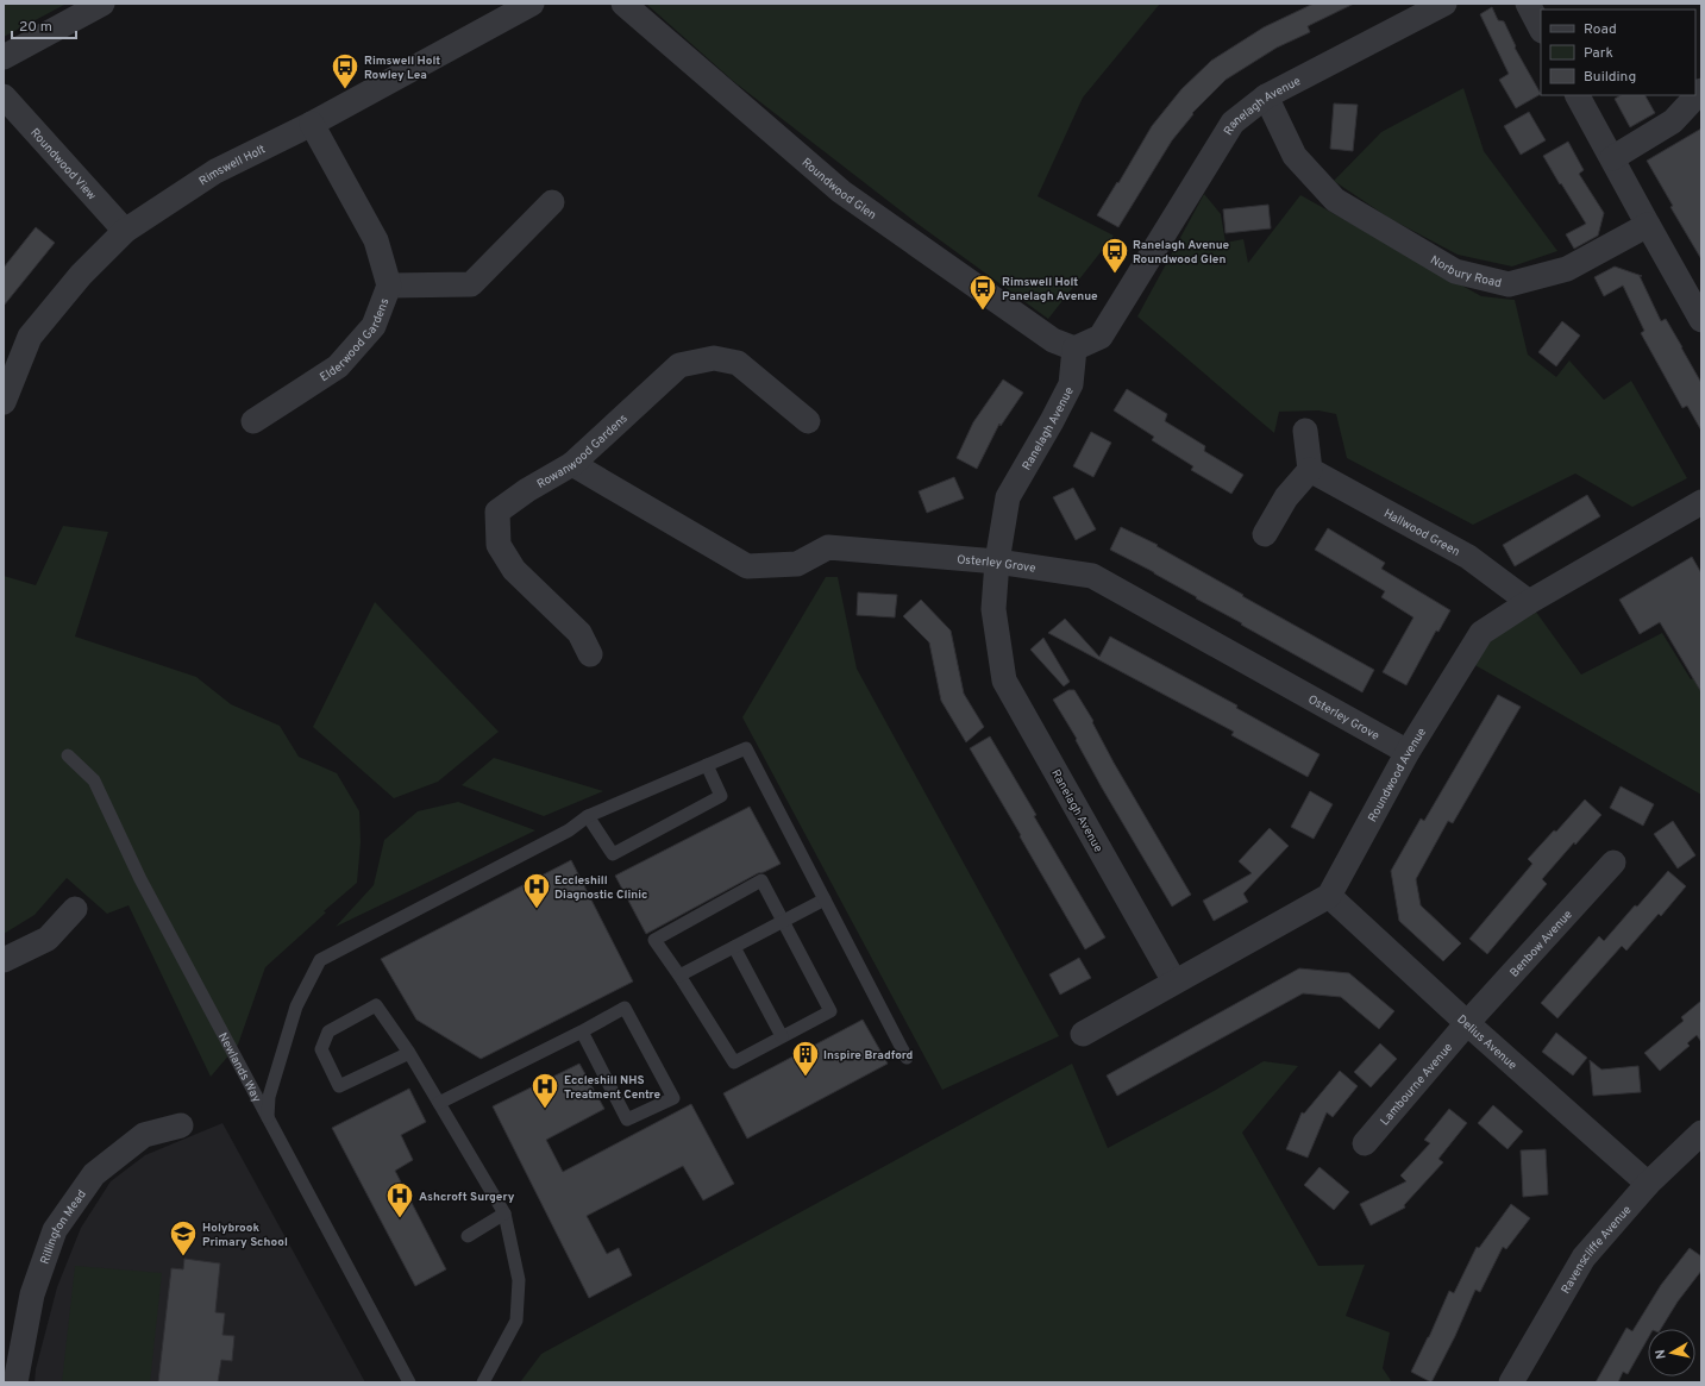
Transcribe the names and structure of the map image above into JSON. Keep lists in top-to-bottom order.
{
  "streets": {
    "street": [
      "Ranelagh Avenue",
      "Roundwood View",
      "Rimswell Holt",
      "Roundwood Glen",
      "Norbury Road",
      "Elderwood Gardens",
      "Rowanwood Gardens",
      "Hallwood Green",
      "Osterley Grove",
      "Roundwood Avenue",
      "Benbow Avenue",
      "Delius Avenue",
      "Lambourne Avenue",
      "Rillington Mead",
      "Ravenscliffe Avenue"
    ],
    "lane": ["Newlands Way"]
  },
  "crossings": [
    ["Ranelagh Avenue", "Roundwood Glen"],
    ["Ranelagh Avenue", "Norbury Road"],
    ["Ranelagh Avenue", "Osterley Grove"],
    ["Roundwood View", "Rimswell Holt"],
    ["Rimswell Holt", "Elderwood Gardens"],
    ["Rowanwood Gardens", "Osterley Grove"],
    ["Hallwood Green", "Roundwood Avenue"],
    ["Osterley Grove", "Roundwood Avenue"],
    ["Roundwood Avenue", "Delius Avenue"],
    ["Benbow Avenue", "Delius Avenue"],
    ["Benbow Avenue", "Lambourne Avenue"],
    ["Delius Avenue", "Lambourne Avenue"],
    ["Delius Avenue", "Ravenscliffe Avenue"]
  ],
  "places": {
    "bus stop": ["Rimswell Holt Rowley Lea", "Ranelagh Avenue Roundwood Glen", "Rimswell Holt Panelagh Avenue"],
    "hospital": ["Eccleshill Diagnostic Clinic", "Eccleshill NHS Treatment Centre", "Ashcroft Surgery"],
    "building": ["Inspire Bradford"],
    "school or university": ["Holybrook Primary School"]
  },
  "legend": ["Road", "Park", "Building"],
  "scale_bar": "20 m",
  "north": "left"
}
